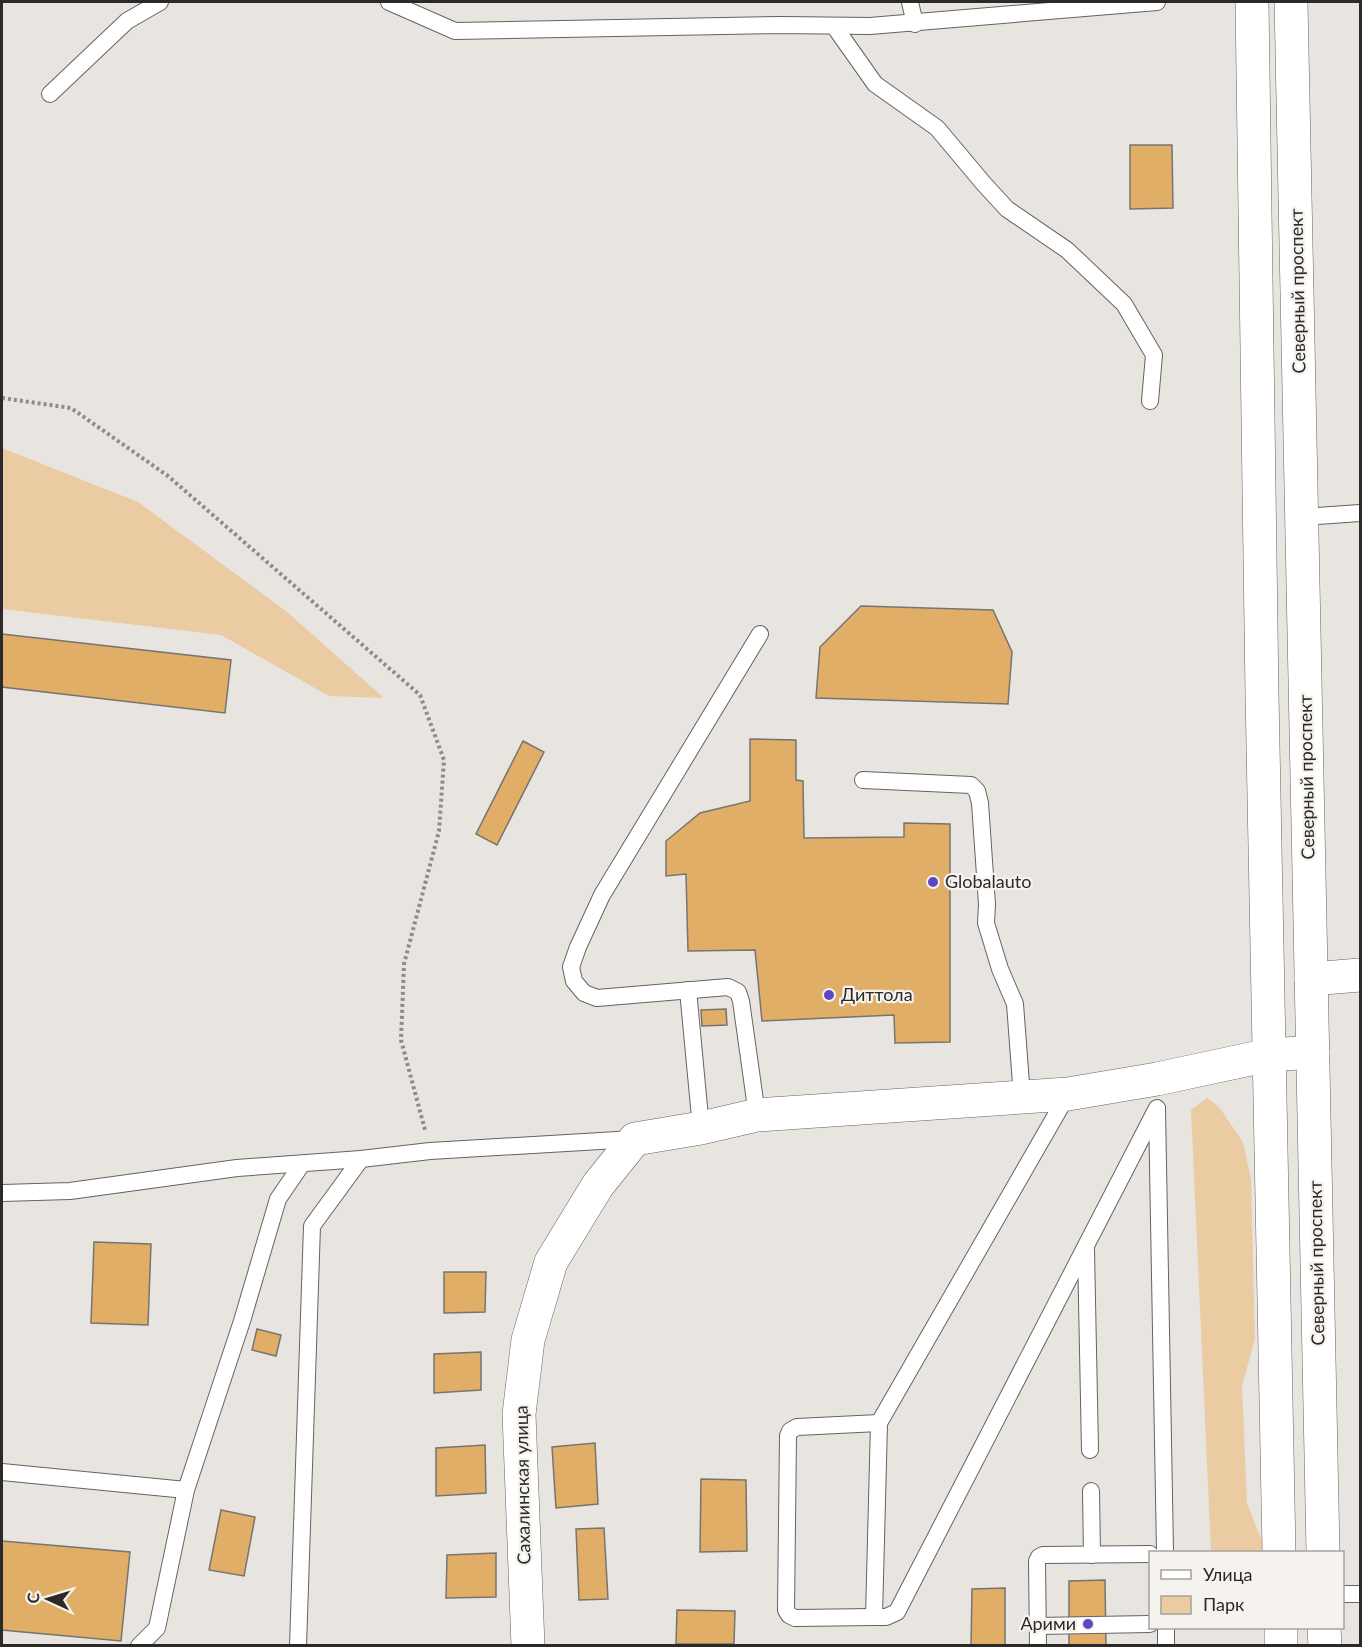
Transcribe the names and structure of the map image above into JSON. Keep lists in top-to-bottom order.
{
  "streets": {
    "main road": ["Северный проспект", "Сахалинская улица"]
  },
  "places": ["Globalauto", "Диттола", "Арими"],
  "legend": ["Улица", "Парк"],
  "north": "left"
}
